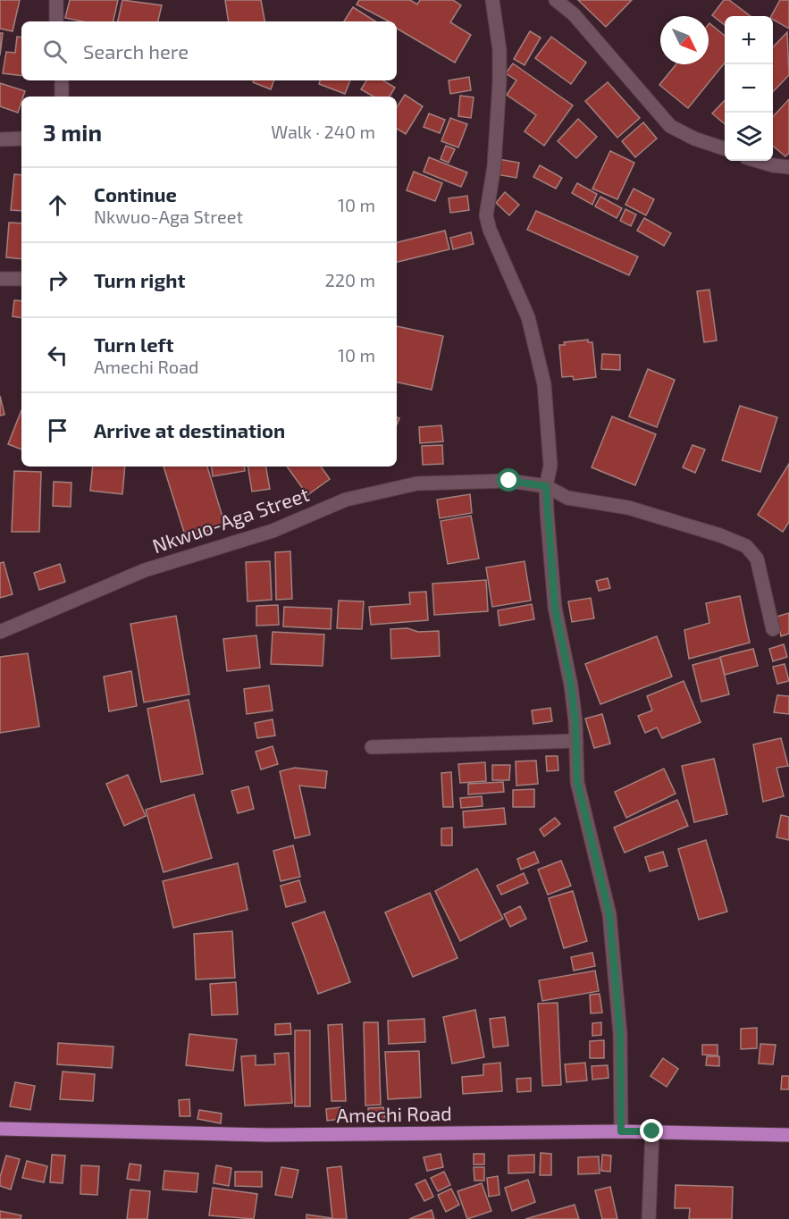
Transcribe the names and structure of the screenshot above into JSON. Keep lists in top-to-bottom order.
{
  "streets": {
    "main road": ["Amechi Road"],
    "street": ["Nkwuo-Aga Street"]
  },
  "north": "bottom right",
  "page": {
    "map_buttons": ["+", "−"],
    "search": "Search here",
    "heading": ["3 min", "Walk · 240 m"],
    "list": [
      ["Continue", "Nkwuo-Aga Street", "10 m"],
      ["Turn right", "220 m"],
      ["Turn left", "Amechi Road", "10 m"],
      "Arrive at destination"
    ]
  }
}
